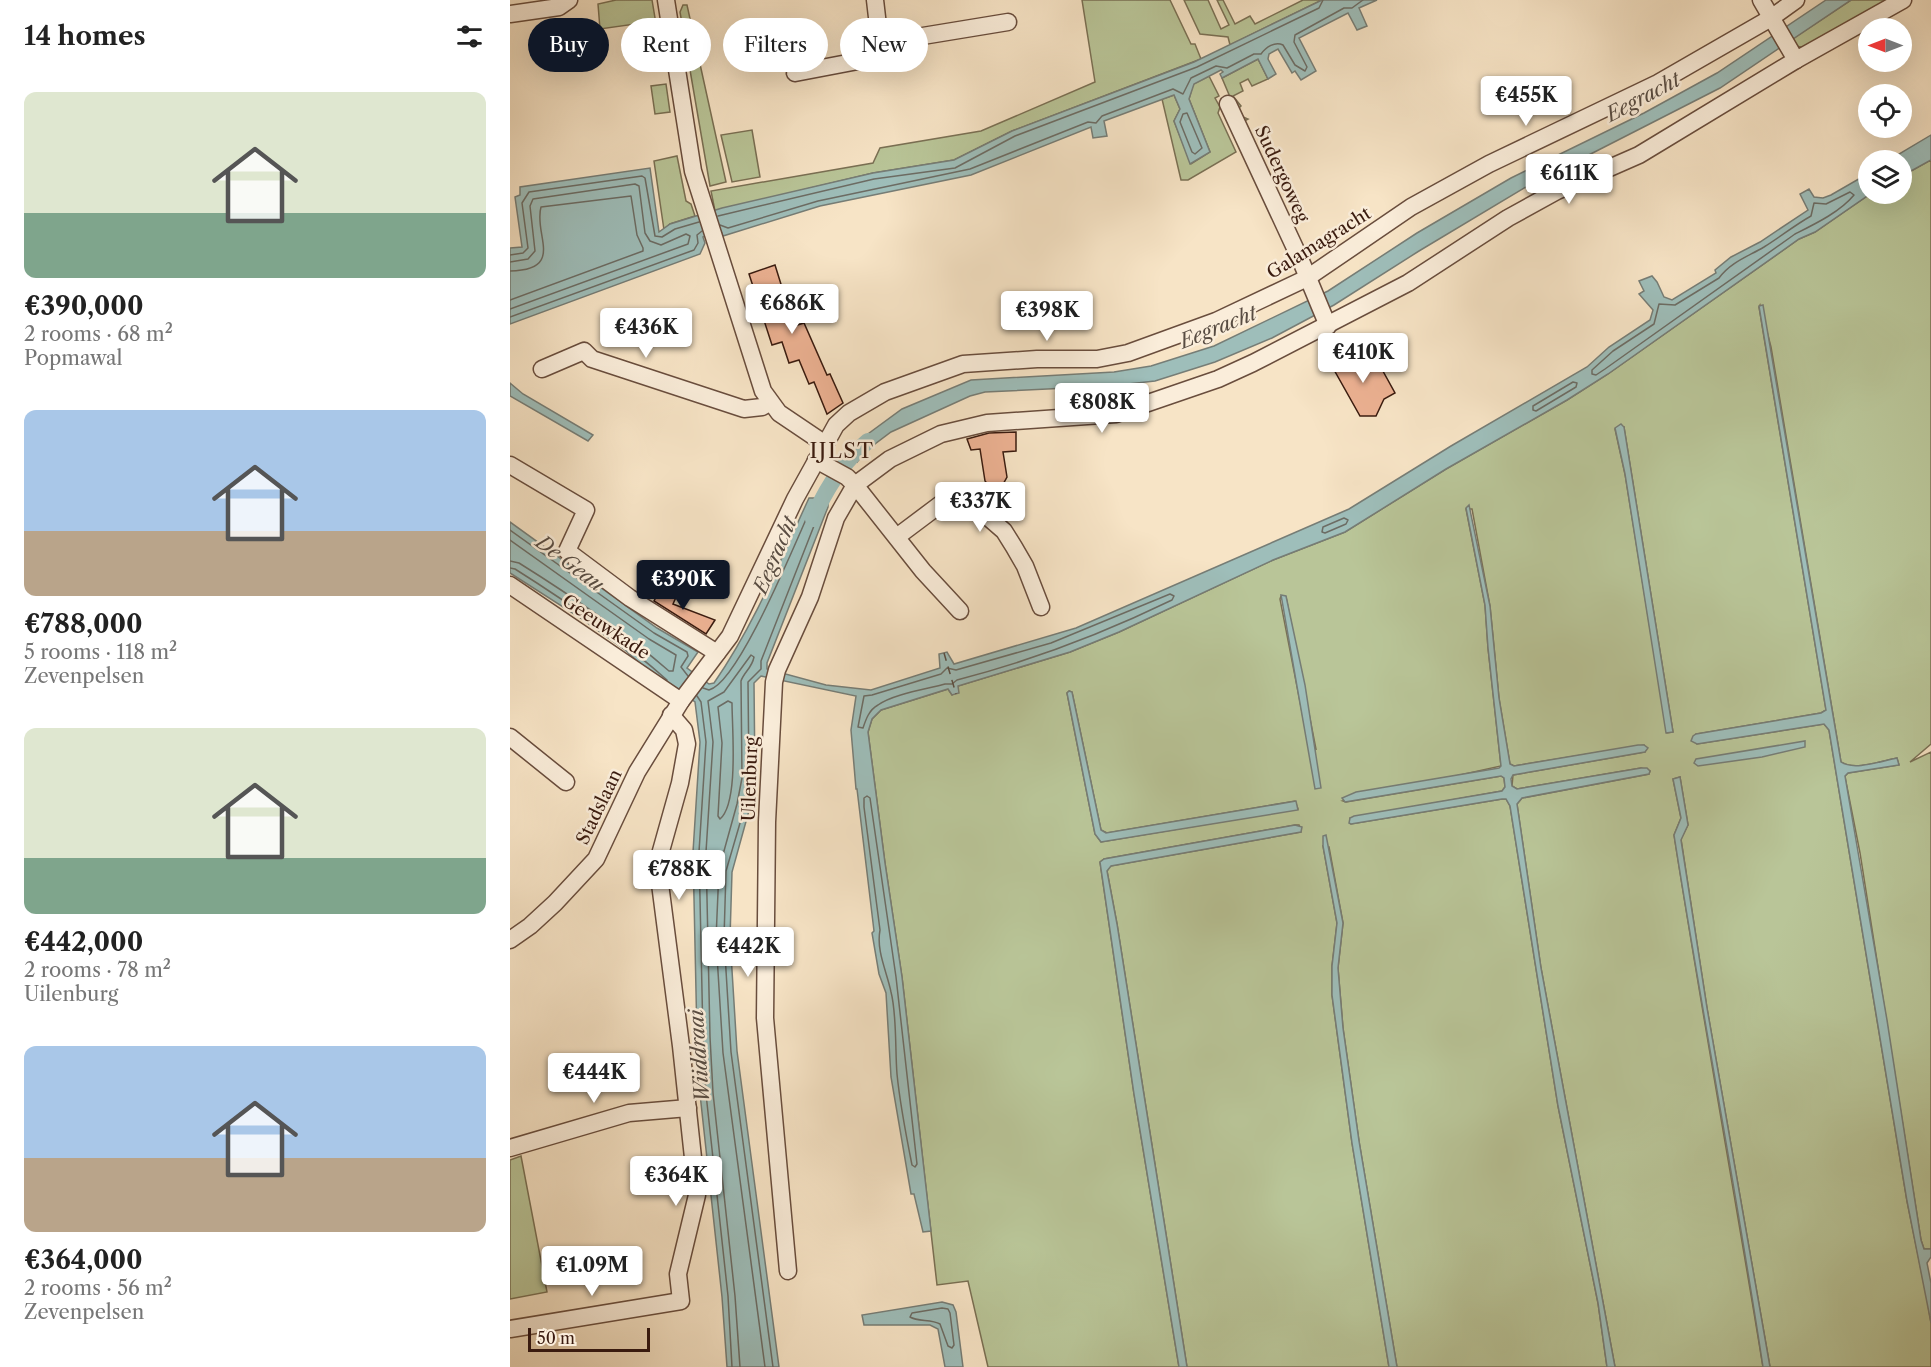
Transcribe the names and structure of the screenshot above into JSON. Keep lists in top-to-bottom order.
{
  "streets": {
    "street": [
      "Sudergoweg",
      "Galamagracht",
      "Geeuwkade",
      "Uilenburg",
      "Stadslaan"
    ]
  },
  "crossings": [
    ["Sudergoweg", "Galamagracht"],
    ["Galamagracht", "Geeuwkade"],
    ["Galamagracht", "Stadslaan"],
    ["Geeuwkade", "Stadslaan"]
  ],
  "districts": ["IJLST"],
  "water": ["Eegracht", "De Geau", "Wiiddraai"],
  "scale_bar": "50 m",
  "north": "left",
  "page": {
    "heading": "14 homes",
    "chip": [
      "Buy",
      "Rent",
      "Filters",
      "New"
    ],
    "list": [
      {
        "name": "€390,000",
        "note": "2 rooms · 68 m² · Popmawal"
      },
      {
        "name": "€788,000",
        "note": "5 rooms · 118 m² · Zevenpelsen"
      },
      {
        "name": "€442,000",
        "note": "2 rooms · 78 m² · Uilenburg"
      },
      {
        "name": "€364,000",
        "note": "2 rooms · 56 m² · Zevenpelsen"
      }
    ],
    "price": [
      "€455K",
      "€611K",
      "€686K",
      "€398K",
      "€436K",
      "€410K",
      "€808K",
      "€337K",
      "€390K",
      "€788K",
      "€442K",
      "€444K",
      "€364K",
      "€1.09M"
    ],
    "scale": "50 m"
  }
}
